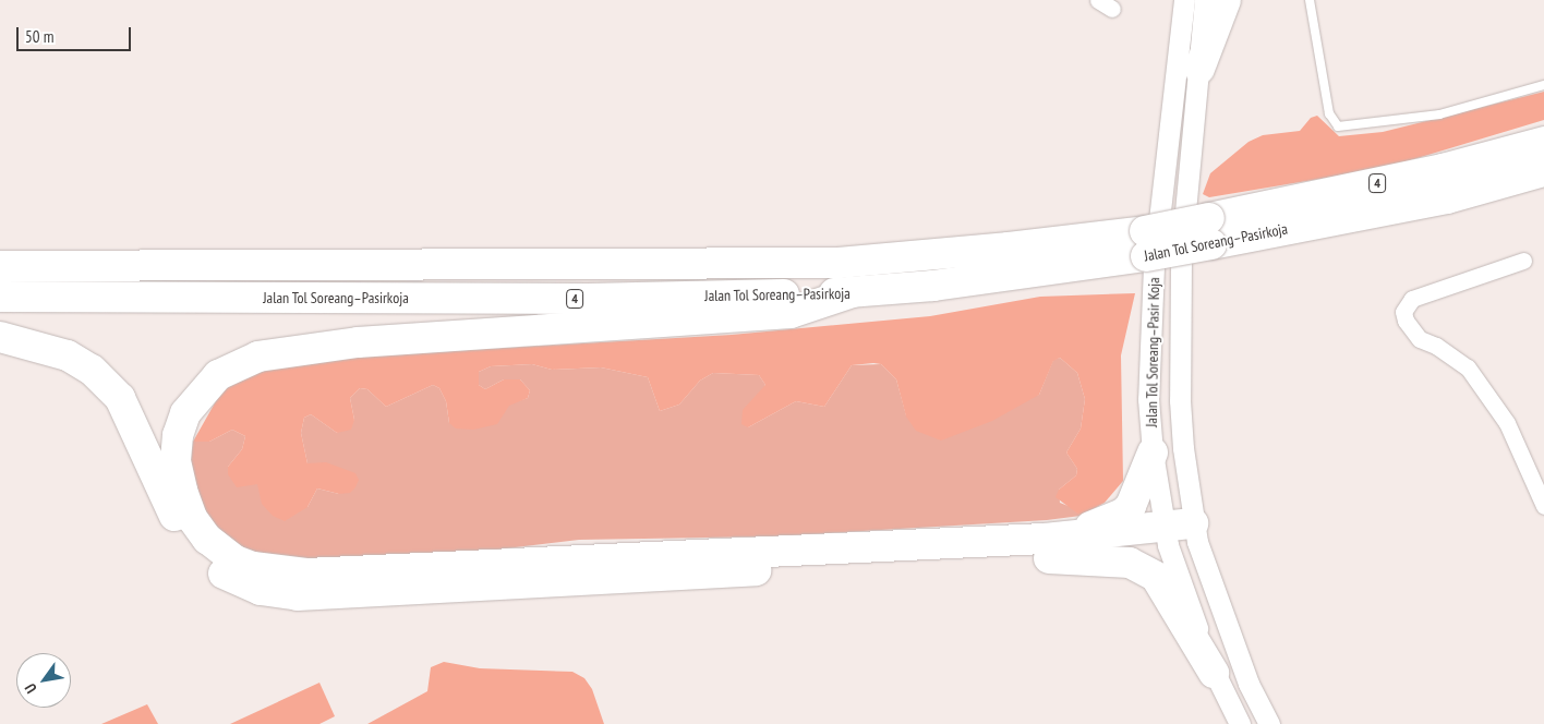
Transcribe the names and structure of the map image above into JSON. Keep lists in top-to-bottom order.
{
  "streets": {
    "highway": ["4", "Jalan Tol Soreang–Pasirkoja"],
    "street": ["Jalan Tol Soreang–Pasir Koja"]
  },
  "scale_bar": "50 m",
  "north": "bottom left"
}
